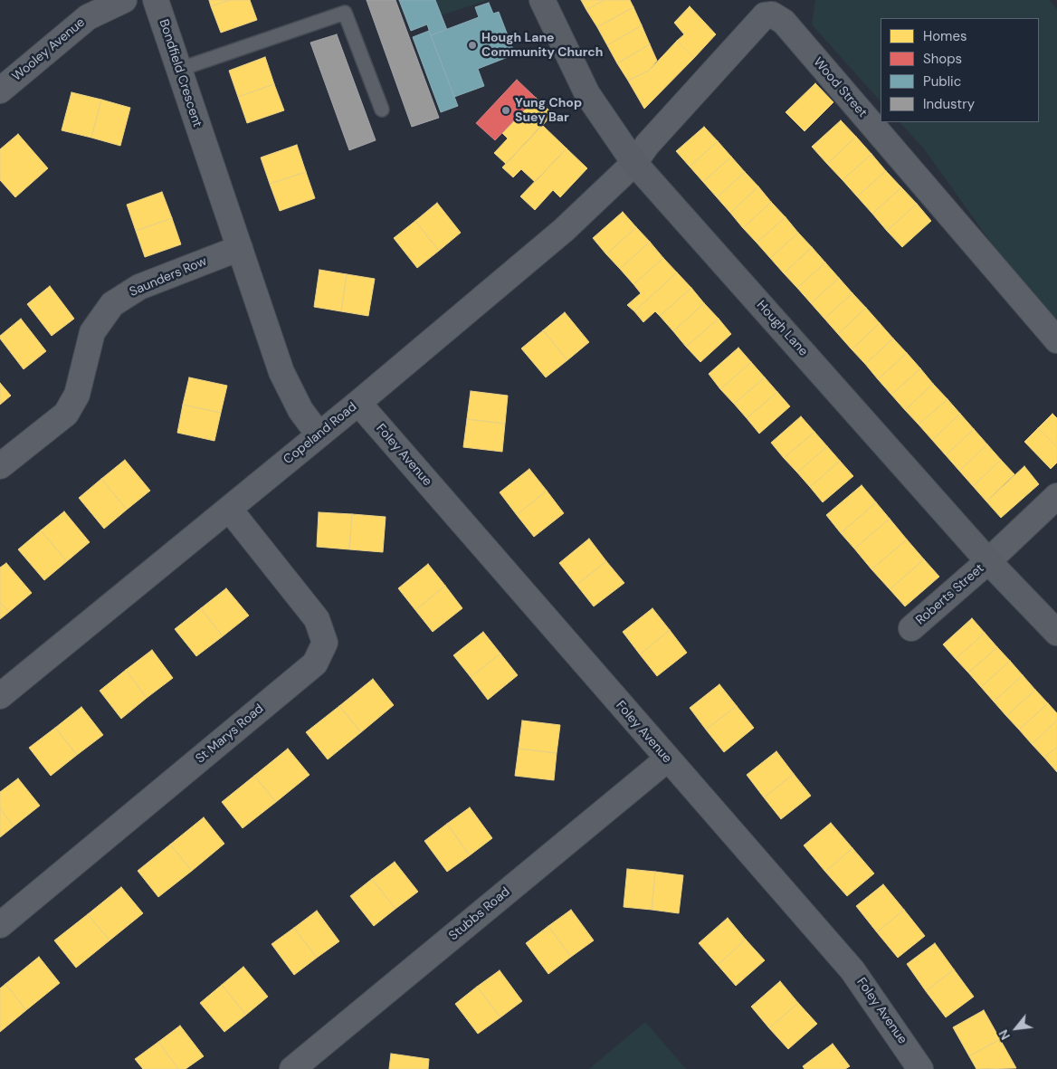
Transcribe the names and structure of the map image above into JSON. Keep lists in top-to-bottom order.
{
  "streets": {
    "main road": ["Hough Lane"],
    "street": [
      "Wooley Avenue",
      "Bondfield Crescent",
      "Wood Street",
      "Saunders Row",
      "Copeland Road",
      "Foley Avenue",
      "Roberts Street",
      "St Marys Road",
      "Stubbs Road"
    ]
  },
  "crossings": [
    ["Bondfield Crescent", "Saunders Row"],
    ["Wood Street", "Hough Lane"],
    ["Wood Street", "Copeland Road"],
    ["Hough Lane", "Copeland Road"],
    ["Hough Lane", "Roberts Street"],
    ["Copeland Road", "Foley Avenue"],
    ["Copeland Road", "St Marys Road"],
    ["Foley Avenue", "Stubbs Road"]
  ],
  "places": ["Hough Lane Community Church", "Yung Chop Suey Bar"],
  "legend": [
    "Homes",
    "Shops",
    "Public",
    "Industry"
  ],
  "north": "bottom left"
}
